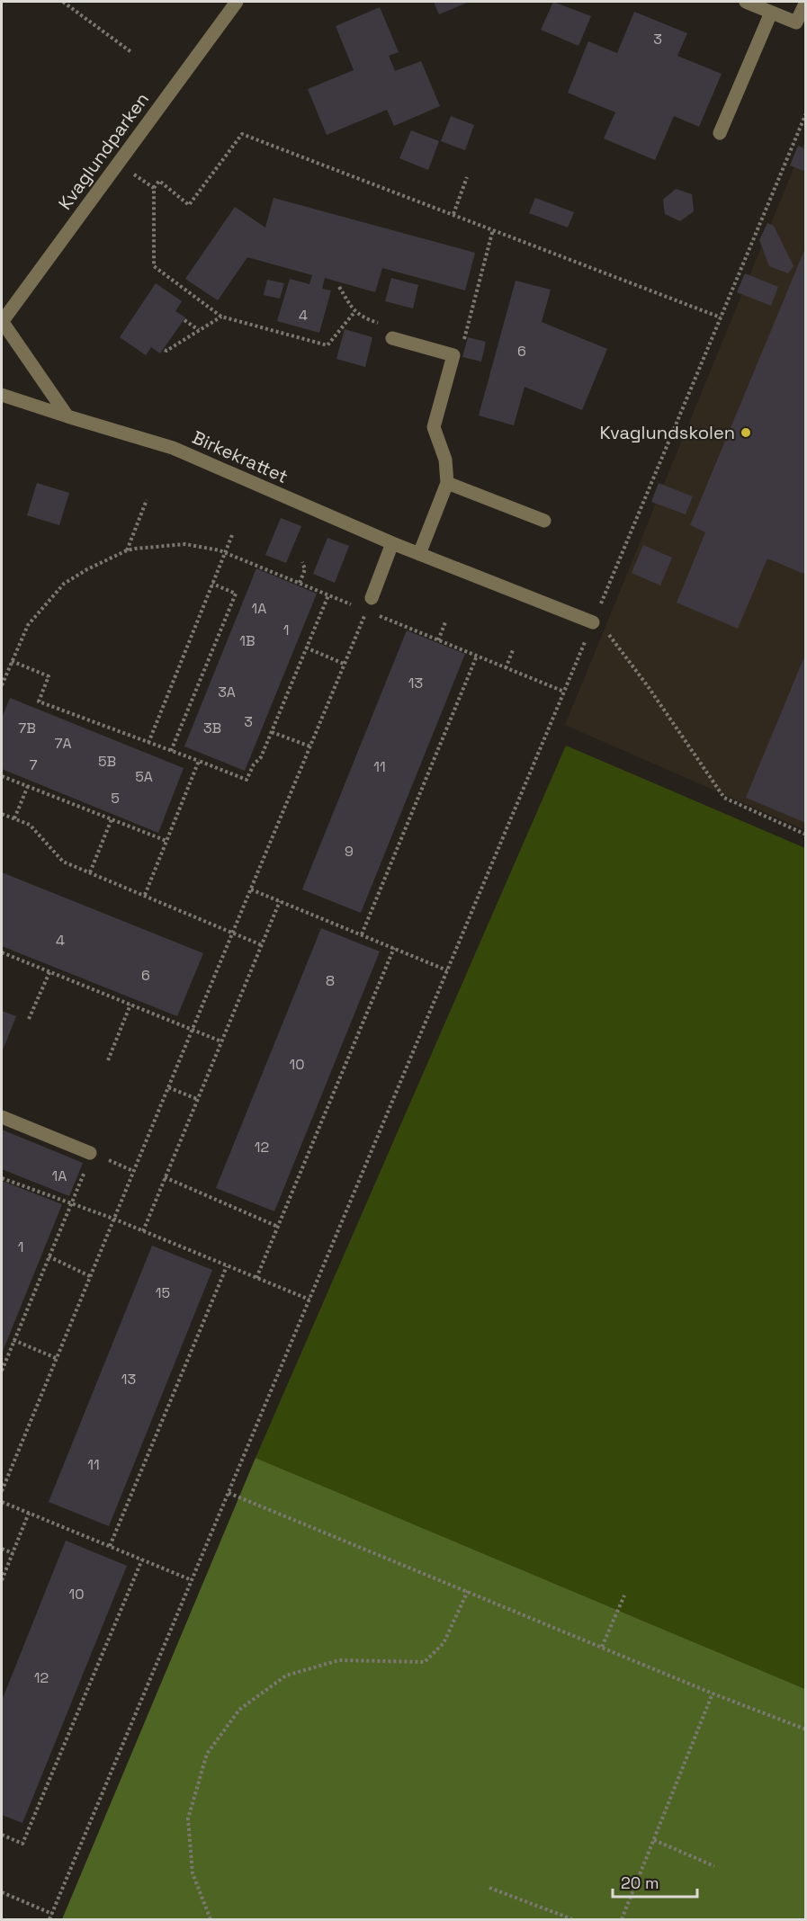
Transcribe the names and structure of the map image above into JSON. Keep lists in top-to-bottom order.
{
  "streets": {
    "street": ["Kvaglundparken", "Birkekrattet"]
  },
  "places": ["Kvaglundskolen"],
  "house_numbers": [
    "3",
    "4",
    "6",
    "1A",
    "1",
    "1B",
    "13",
    "3A",
    "3",
    "7B",
    "3B",
    "7A",
    "5B",
    "7",
    "11",
    "5A",
    "5",
    "9",
    "4",
    "6",
    "8",
    "10",
    "12",
    "1A",
    "1",
    "15",
    "13",
    "11",
    "10",
    "12"
  ],
  "scale_bar": "20 m"
}
